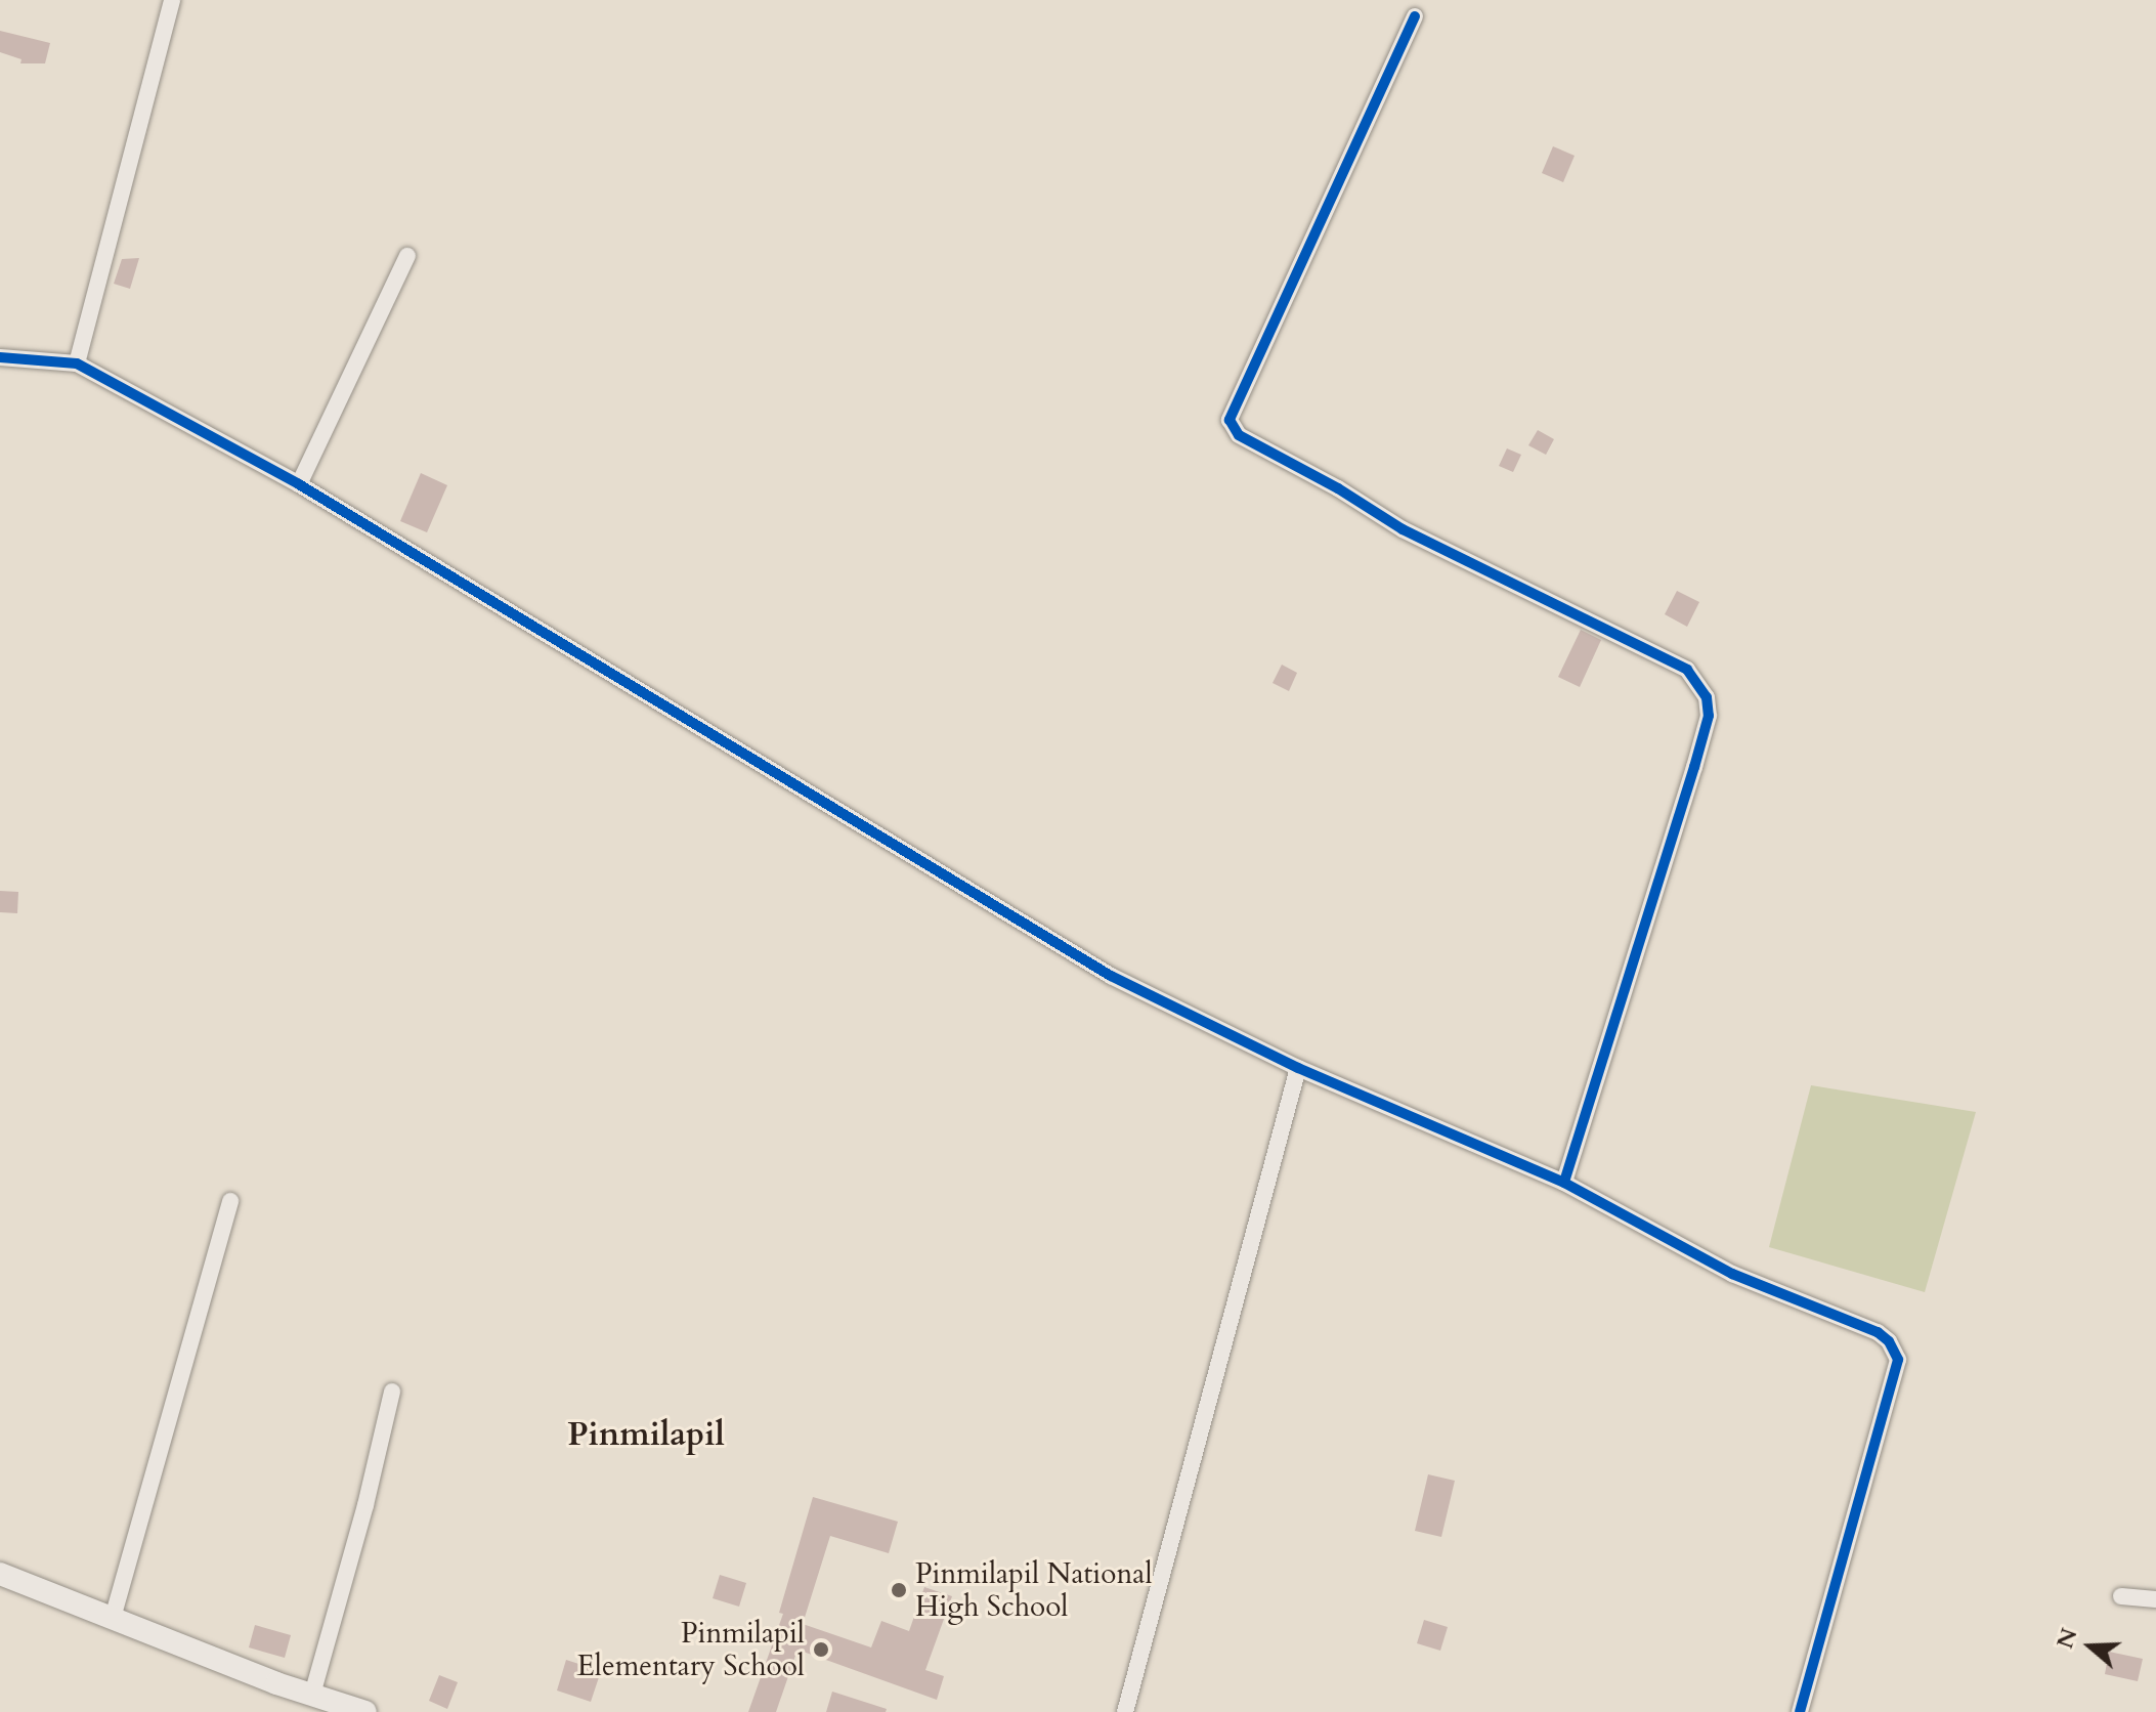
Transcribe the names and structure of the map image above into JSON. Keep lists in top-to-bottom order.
{
  "districts": ["Pinmilapil"],
  "places": ["Pinmilapil National High School", "Pinmilapil Elementary School"],
  "north": "left"
}
